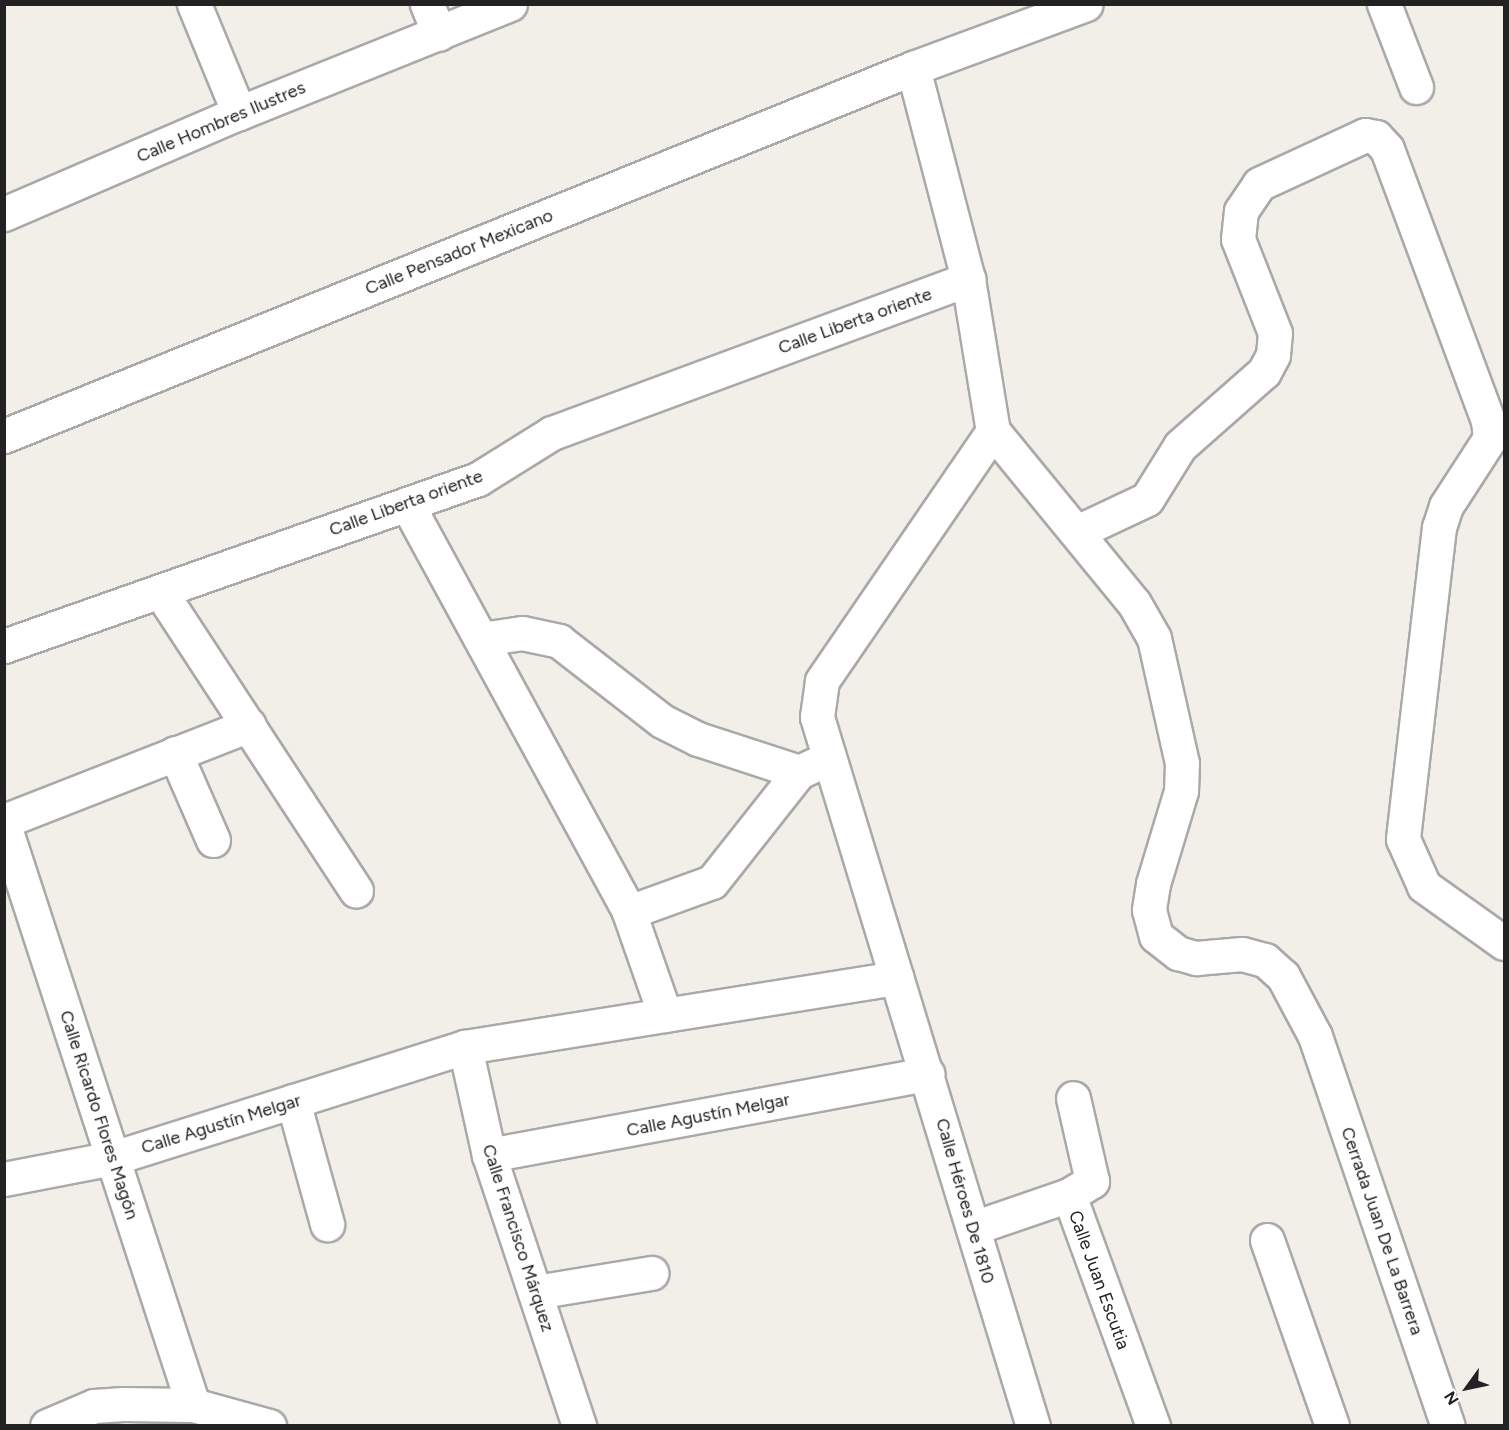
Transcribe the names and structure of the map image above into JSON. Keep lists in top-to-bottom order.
{
  "streets": {
    "street": [
      "Calle Hombres Ilustres",
      "Calle Pensador Mexicano",
      "Calle Liberta oriente",
      "Calle Ricardo Flores Magón",
      "Calle Agustín Melgar",
      "Calle Héroes De 1810",
      "Cerrada Juan De La Barrera",
      "Calle Francisco Márquez",
      "Calle Juan Escutia"
    ]
  },
  "crossings": [
    ["Calle Ricardo Flores Magón", "Calle Agustín Melgar"],
    ["Calle Agustín Melgar", "Calle Héroes De 1810"],
    ["Calle Agustín Melgar", "Calle Francisco Márquez"],
    ["Calle Héroes De 1810", "Cerrada Juan De La Barrera"],
    ["Calle Héroes De 1810", "Calle Juan Escutia"]
  ],
  "north": "bottom left"
}
